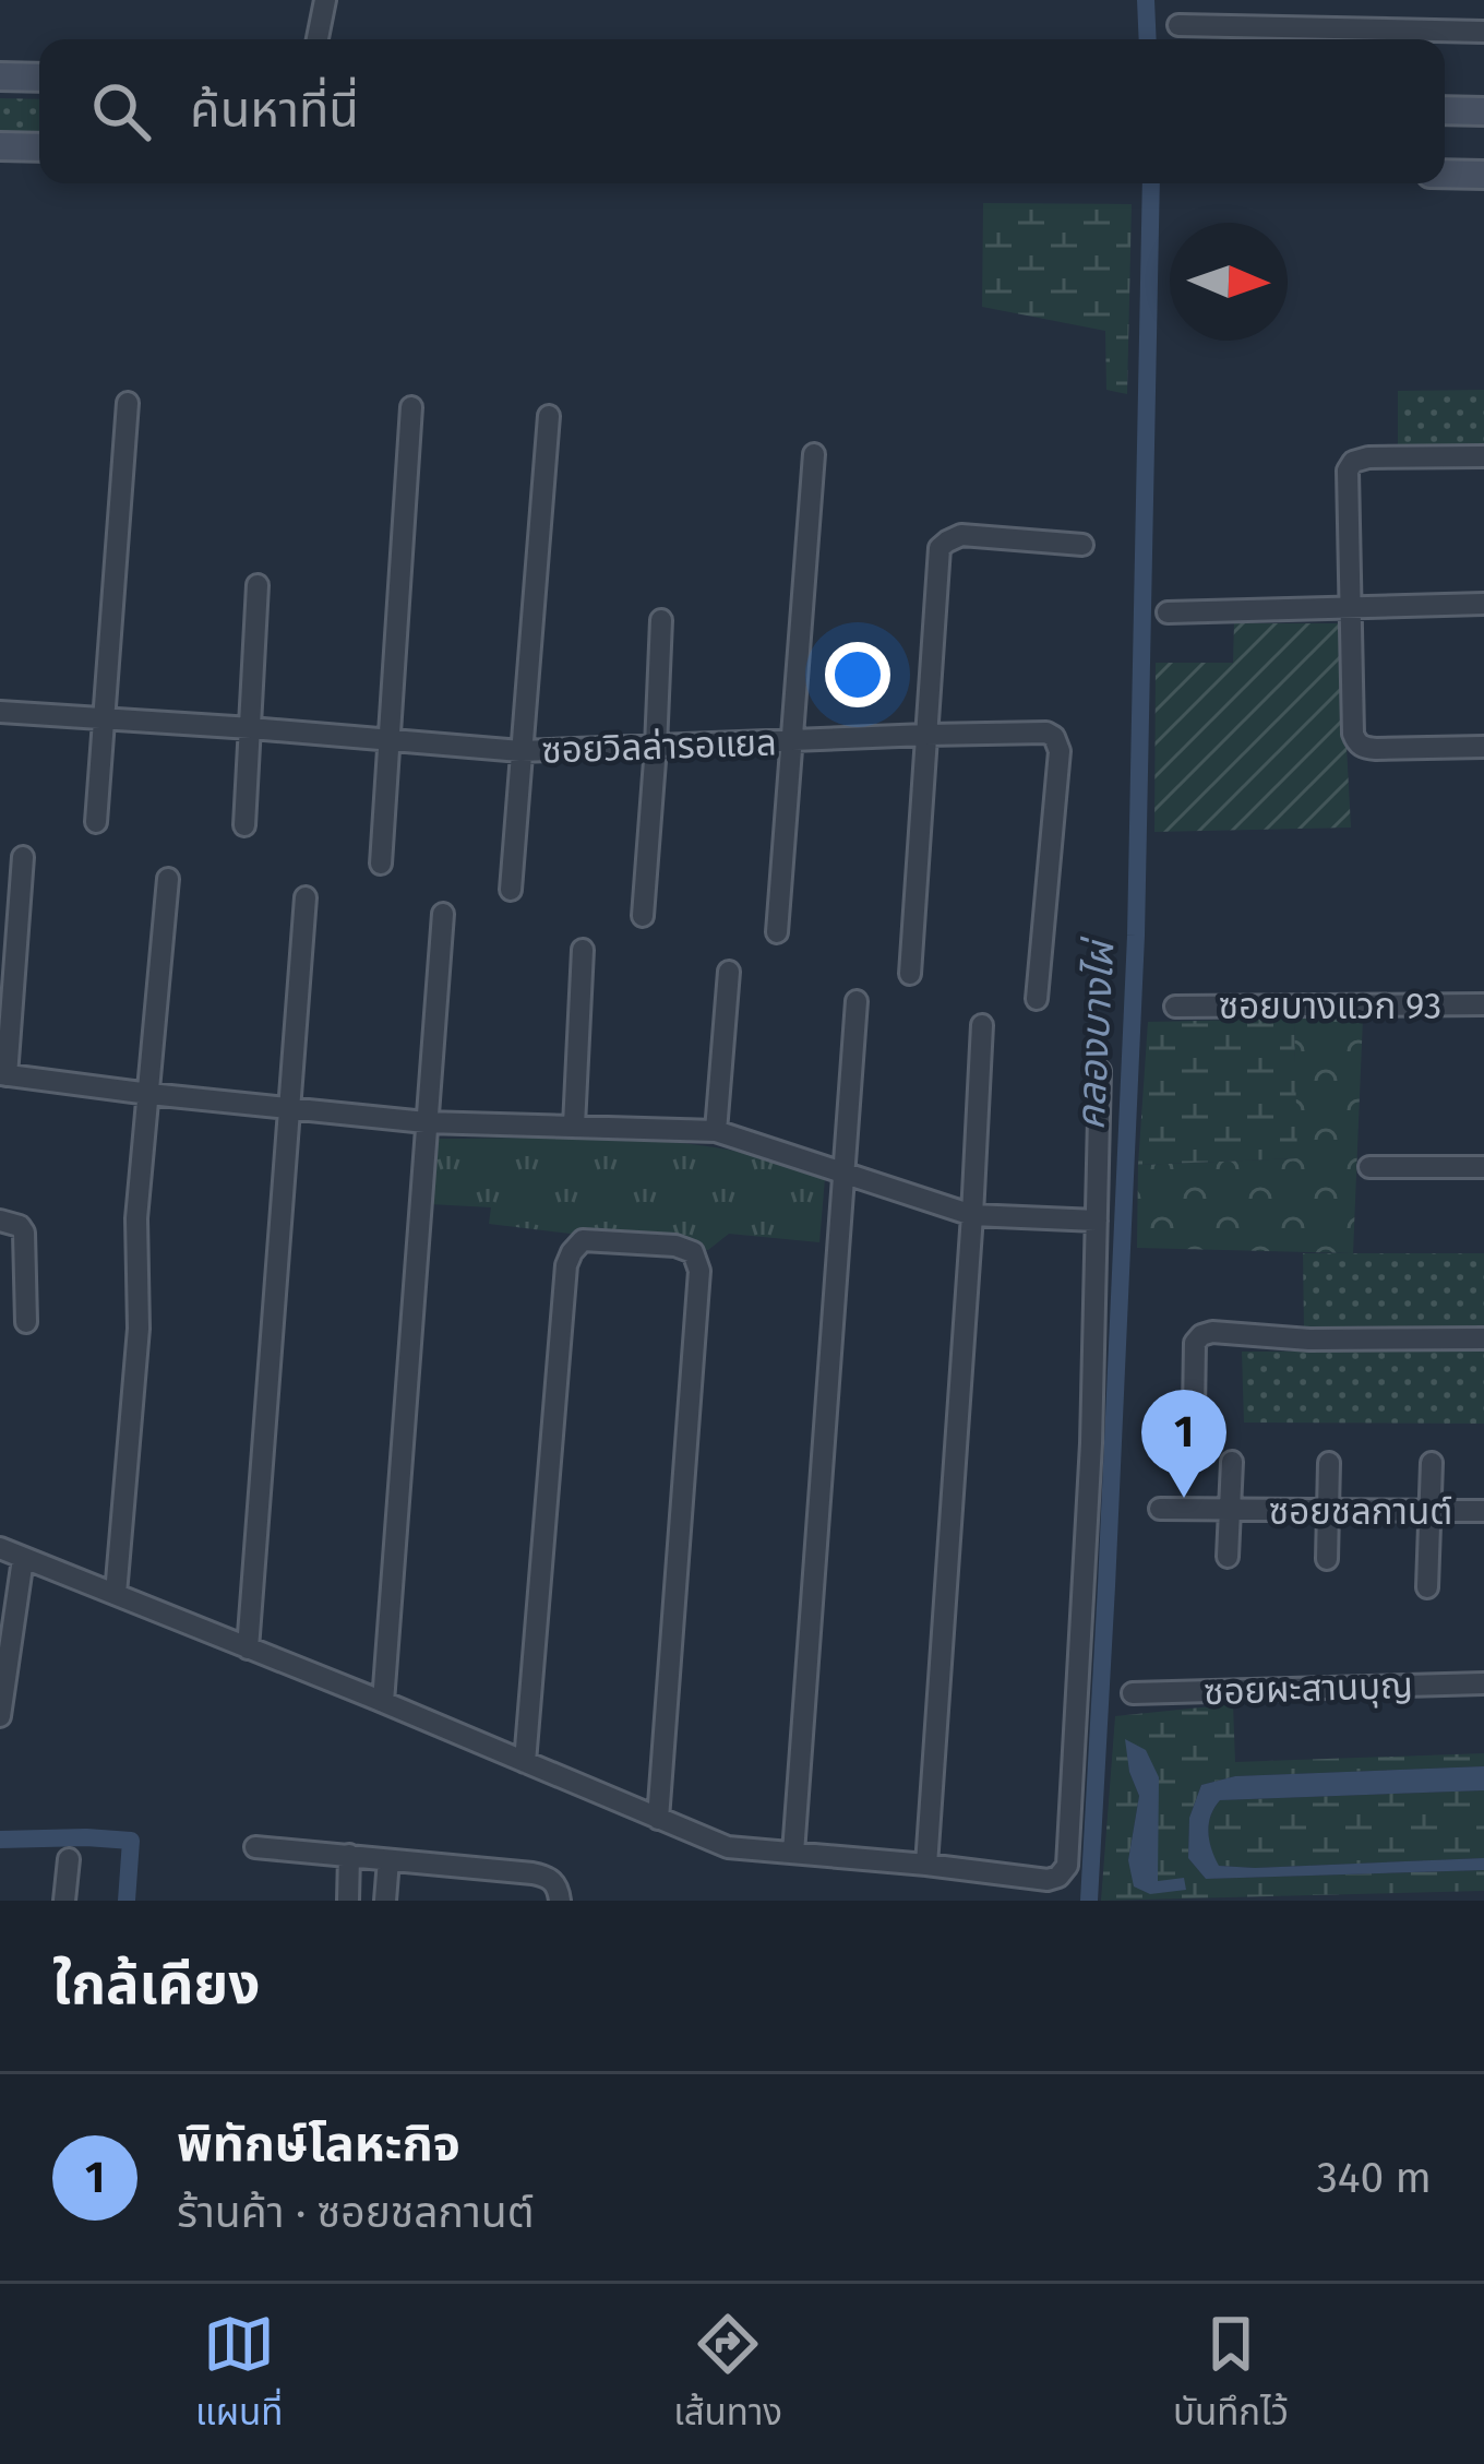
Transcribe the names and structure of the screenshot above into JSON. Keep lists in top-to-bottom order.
{
  "streets": {
    "street": [
      "ซอยวิลล่ารอแยล",
      "ซอยบางแวก 93",
      "ซอยชลกานต์",
      "ซอยผะสานบุญ"
    ]
  },
  "water": ["คลองบางไผ่"],
  "north": "right",
  "page": {
    "search": "ค้นหาที่นี่",
    "pins": "1",
    "heading": "ใกล้เคียง",
    "list": [
      {
        "mark": "1",
        "name": "พิทักษ์โลหะกิจ",
        "note": "ร้านค้า · ซอยชลกานต์",
        "value": "340 m"
      }
    ],
    "nav": ["แผนที่", "เส้นทาง", "บันทึกไว้"]
  }
}
